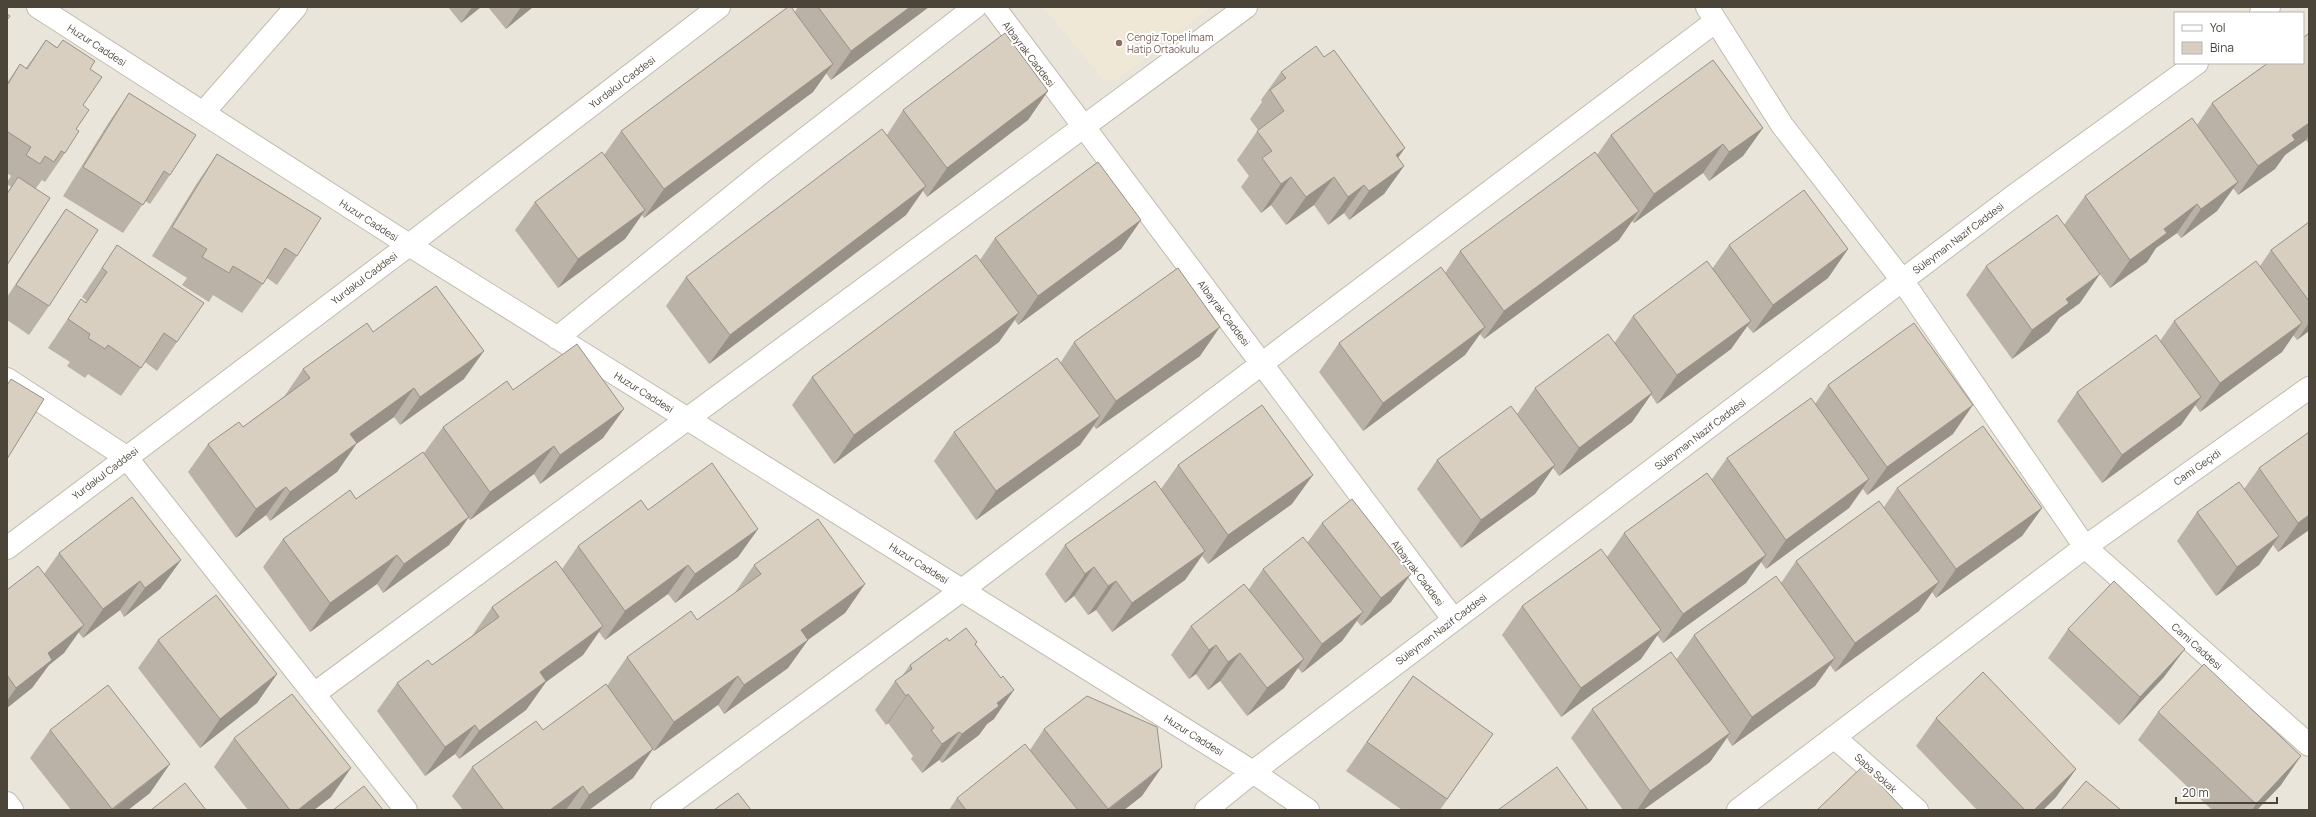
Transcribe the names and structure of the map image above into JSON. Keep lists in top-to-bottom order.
{
  "streets": {
    "street": [
      "Huzur Caddesi",
      "Albayrak Caddesi",
      "Yurdakul Caddesi",
      "Süleyman Nazif Caddesi",
      "Cami Geçidi",
      "Cami Caddesi",
      "Saba Sokak"
    ]
  },
  "crossings": [
    ["Huzur Caddesi", "Yurdakul Caddesi"],
    ["Huzur Caddesi", "Süleyman Nazif Caddesi"],
    ["Albayrak Caddesi", "Süleyman Nazif Caddesi"],
    ["Süleyman Nazif Caddesi", "Cami Caddesi"],
    ["Cami Geçidi", "Cami Caddesi"],
    ["Cami Geçidi", "Saba Sokak"]
  ],
  "places": ["Cengiz Topel İmam Hatip Ortaokulu"],
  "legend": ["Yol", "Bina"],
  "scale_bar": "20 m"
}
